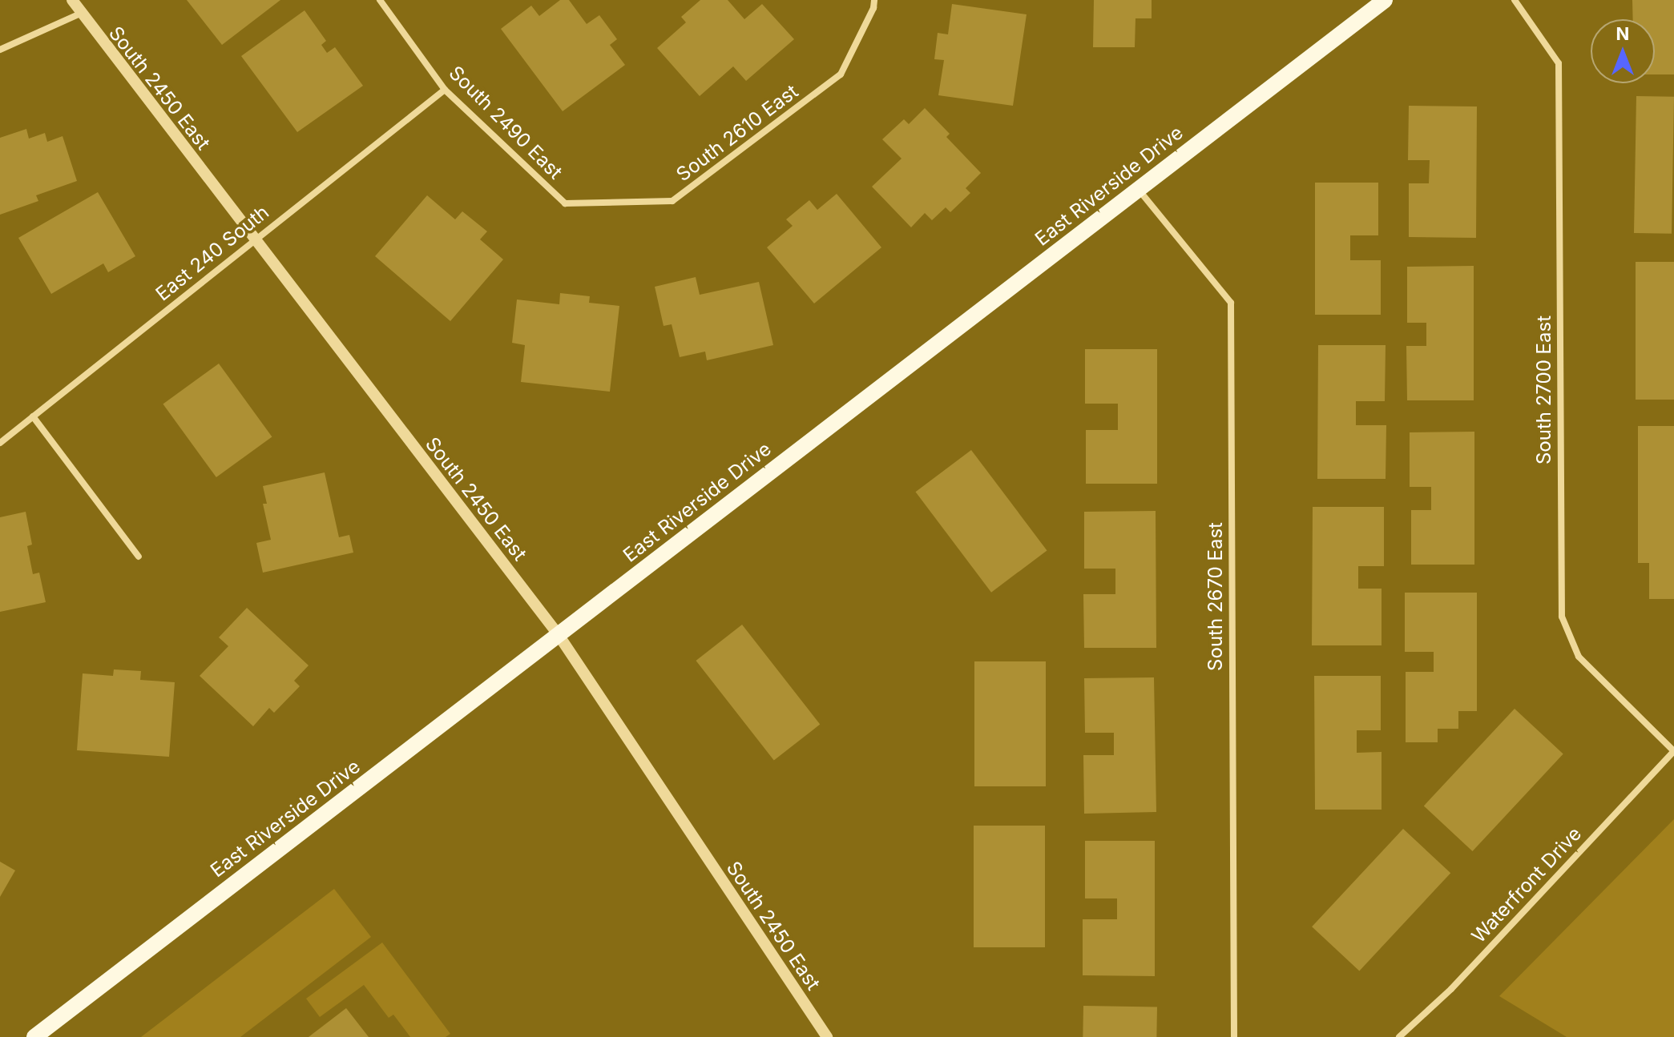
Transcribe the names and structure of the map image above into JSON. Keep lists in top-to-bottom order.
{
  "streets": {
    "main road": ["East Riverside Drive"],
    "street": [
      "South 2450 East",
      "South 2490 East",
      "South 2610 East",
      "East 240 South",
      "South 2700 East",
      "South 2670 East",
      "Waterfront Drive"
    ]
  },
  "crossings": [
    ["South 2450 East", "East Riverside Drive"],
    ["South 2450 East", "East 240 South"],
    ["South 2490 East", "South 2610 East"],
    ["South 2490 East", "East 240 South"],
    ["East Riverside Drive", "South 2670 East"],
    ["South 2700 East", "Waterfront Drive"]
  ],
  "north": "top"
}
